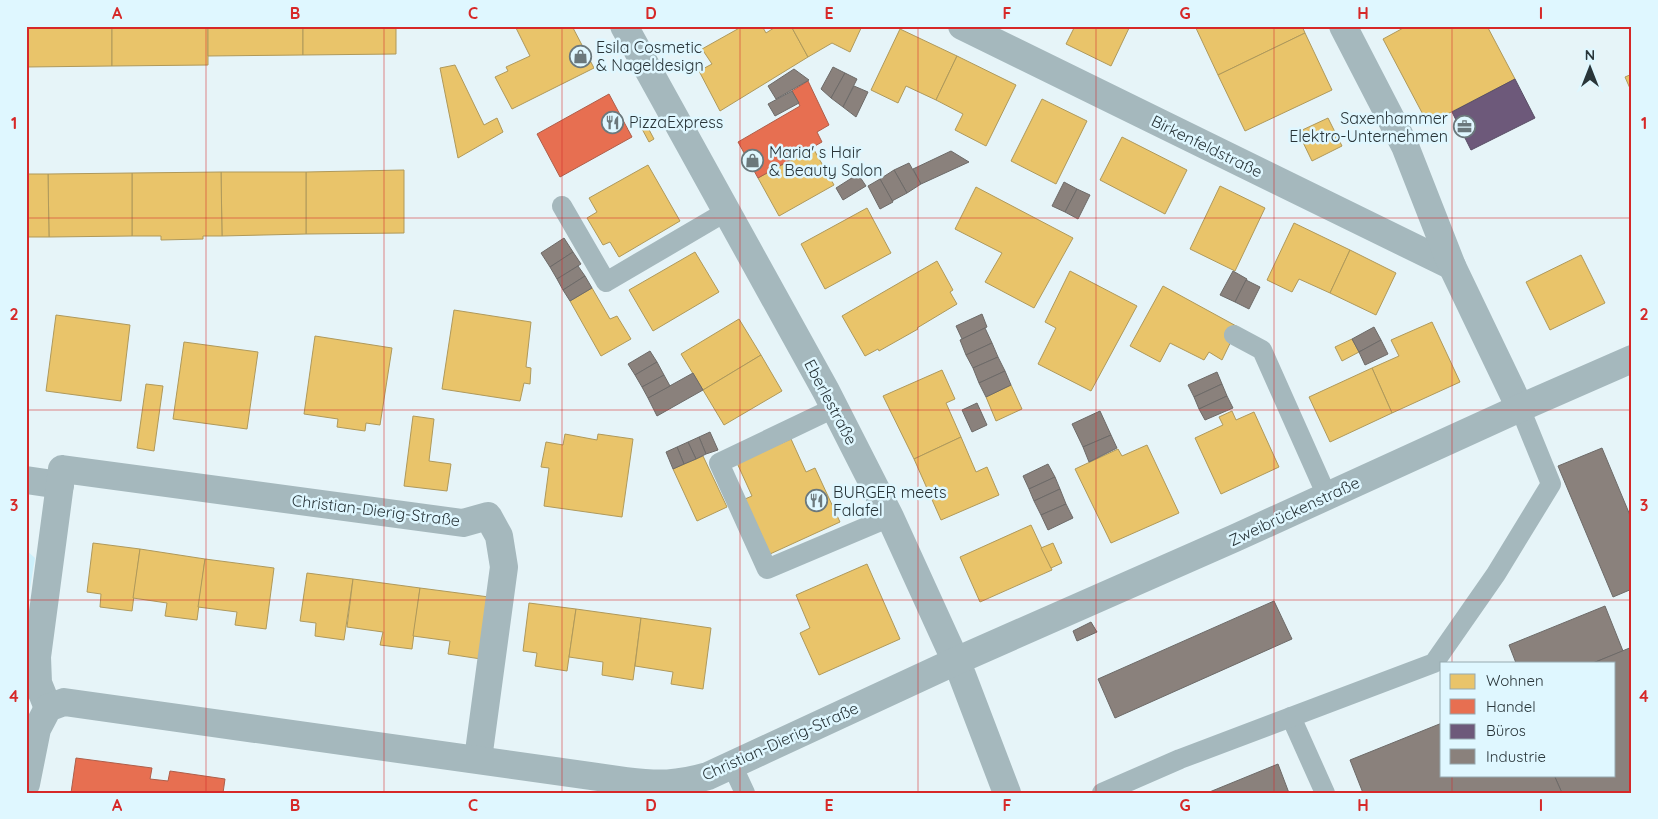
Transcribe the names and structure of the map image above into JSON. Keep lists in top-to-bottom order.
{
  "streets": {
    "street": [
      "Birkenfeldstraße",
      "Eberlestraße",
      "Christian-Dierig-Straße",
      "Zweibrückenstraße"
    ]
  },
  "crossings": [
    ["Eberlestraße", "Christian-Dierig-Straße"],
    ["Eberlestraße", "Zweibrückenstraße"],
    ["Christian-Dierig-Straße", "Zweibrückenstraße"]
  ],
  "places": {
    "shop": ["Esila Cosmetic & Nageldesign", "Maria' s Hair & Beauty Salon"],
    "restaurant": ["PizzaExpress", "BURGER meets Falafel"],
    "office": ["Saxenhammer Elektro-Unternehmen"]
  },
  "legend": [
    "Wohnen",
    "Handel",
    "Büros",
    "Industrie"
  ],
  "north": "top",
  "grid": {
    "columns": [
      "A",
      "B",
      "C",
      "D",
      "E",
      "F",
      "G",
      "H",
      "I"
    ],
    "rows": [
      "1",
      "2",
      "3",
      "4"
    ]
  }
}
